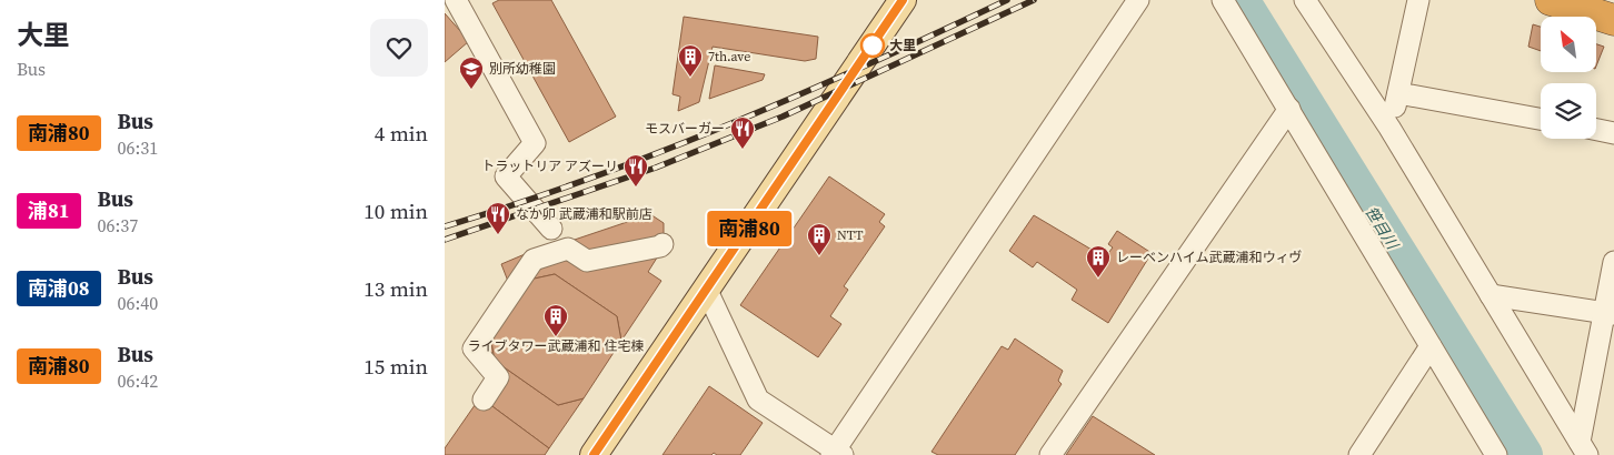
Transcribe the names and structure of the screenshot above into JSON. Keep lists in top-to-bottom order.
{
  "water": ["笹目川"],
  "places": {
    "other": ["大里"],
    "building": [
      "7th.ave",
      "NTT",
      "レーベンハイム武蔵浦和ウィヴ",
      "ライブタワー武蔵浦和 住宅棟"
    ],
    "school or university": ["別所幼稚園"],
    "restaurant": ["モスバーガー", "トラットリア アズーリ", "なか卯 武蔵浦和駅前店"]
  },
  "lines": ["bus line 南浦80"],
  "north": "top left",
  "page": {
    "heading": ["大里", "Bus"],
    "on_map": "南浦80",
    "list": [
      {
        "mark": "南浦80",
        "name": "Bus",
        "note": "06:31",
        "value": "4 min"
      },
      {
        "mark": "浦81",
        "name": "Bus",
        "note": "06:37",
        "value": "10 min"
      },
      {
        "mark": "南浦08",
        "name": "Bus",
        "note": "06:40",
        "value": "13 min"
      },
      {
        "mark": "南浦80",
        "name": "Bus",
        "note": "06:42",
        "value": "15 min"
      }
    ]
  }
}
